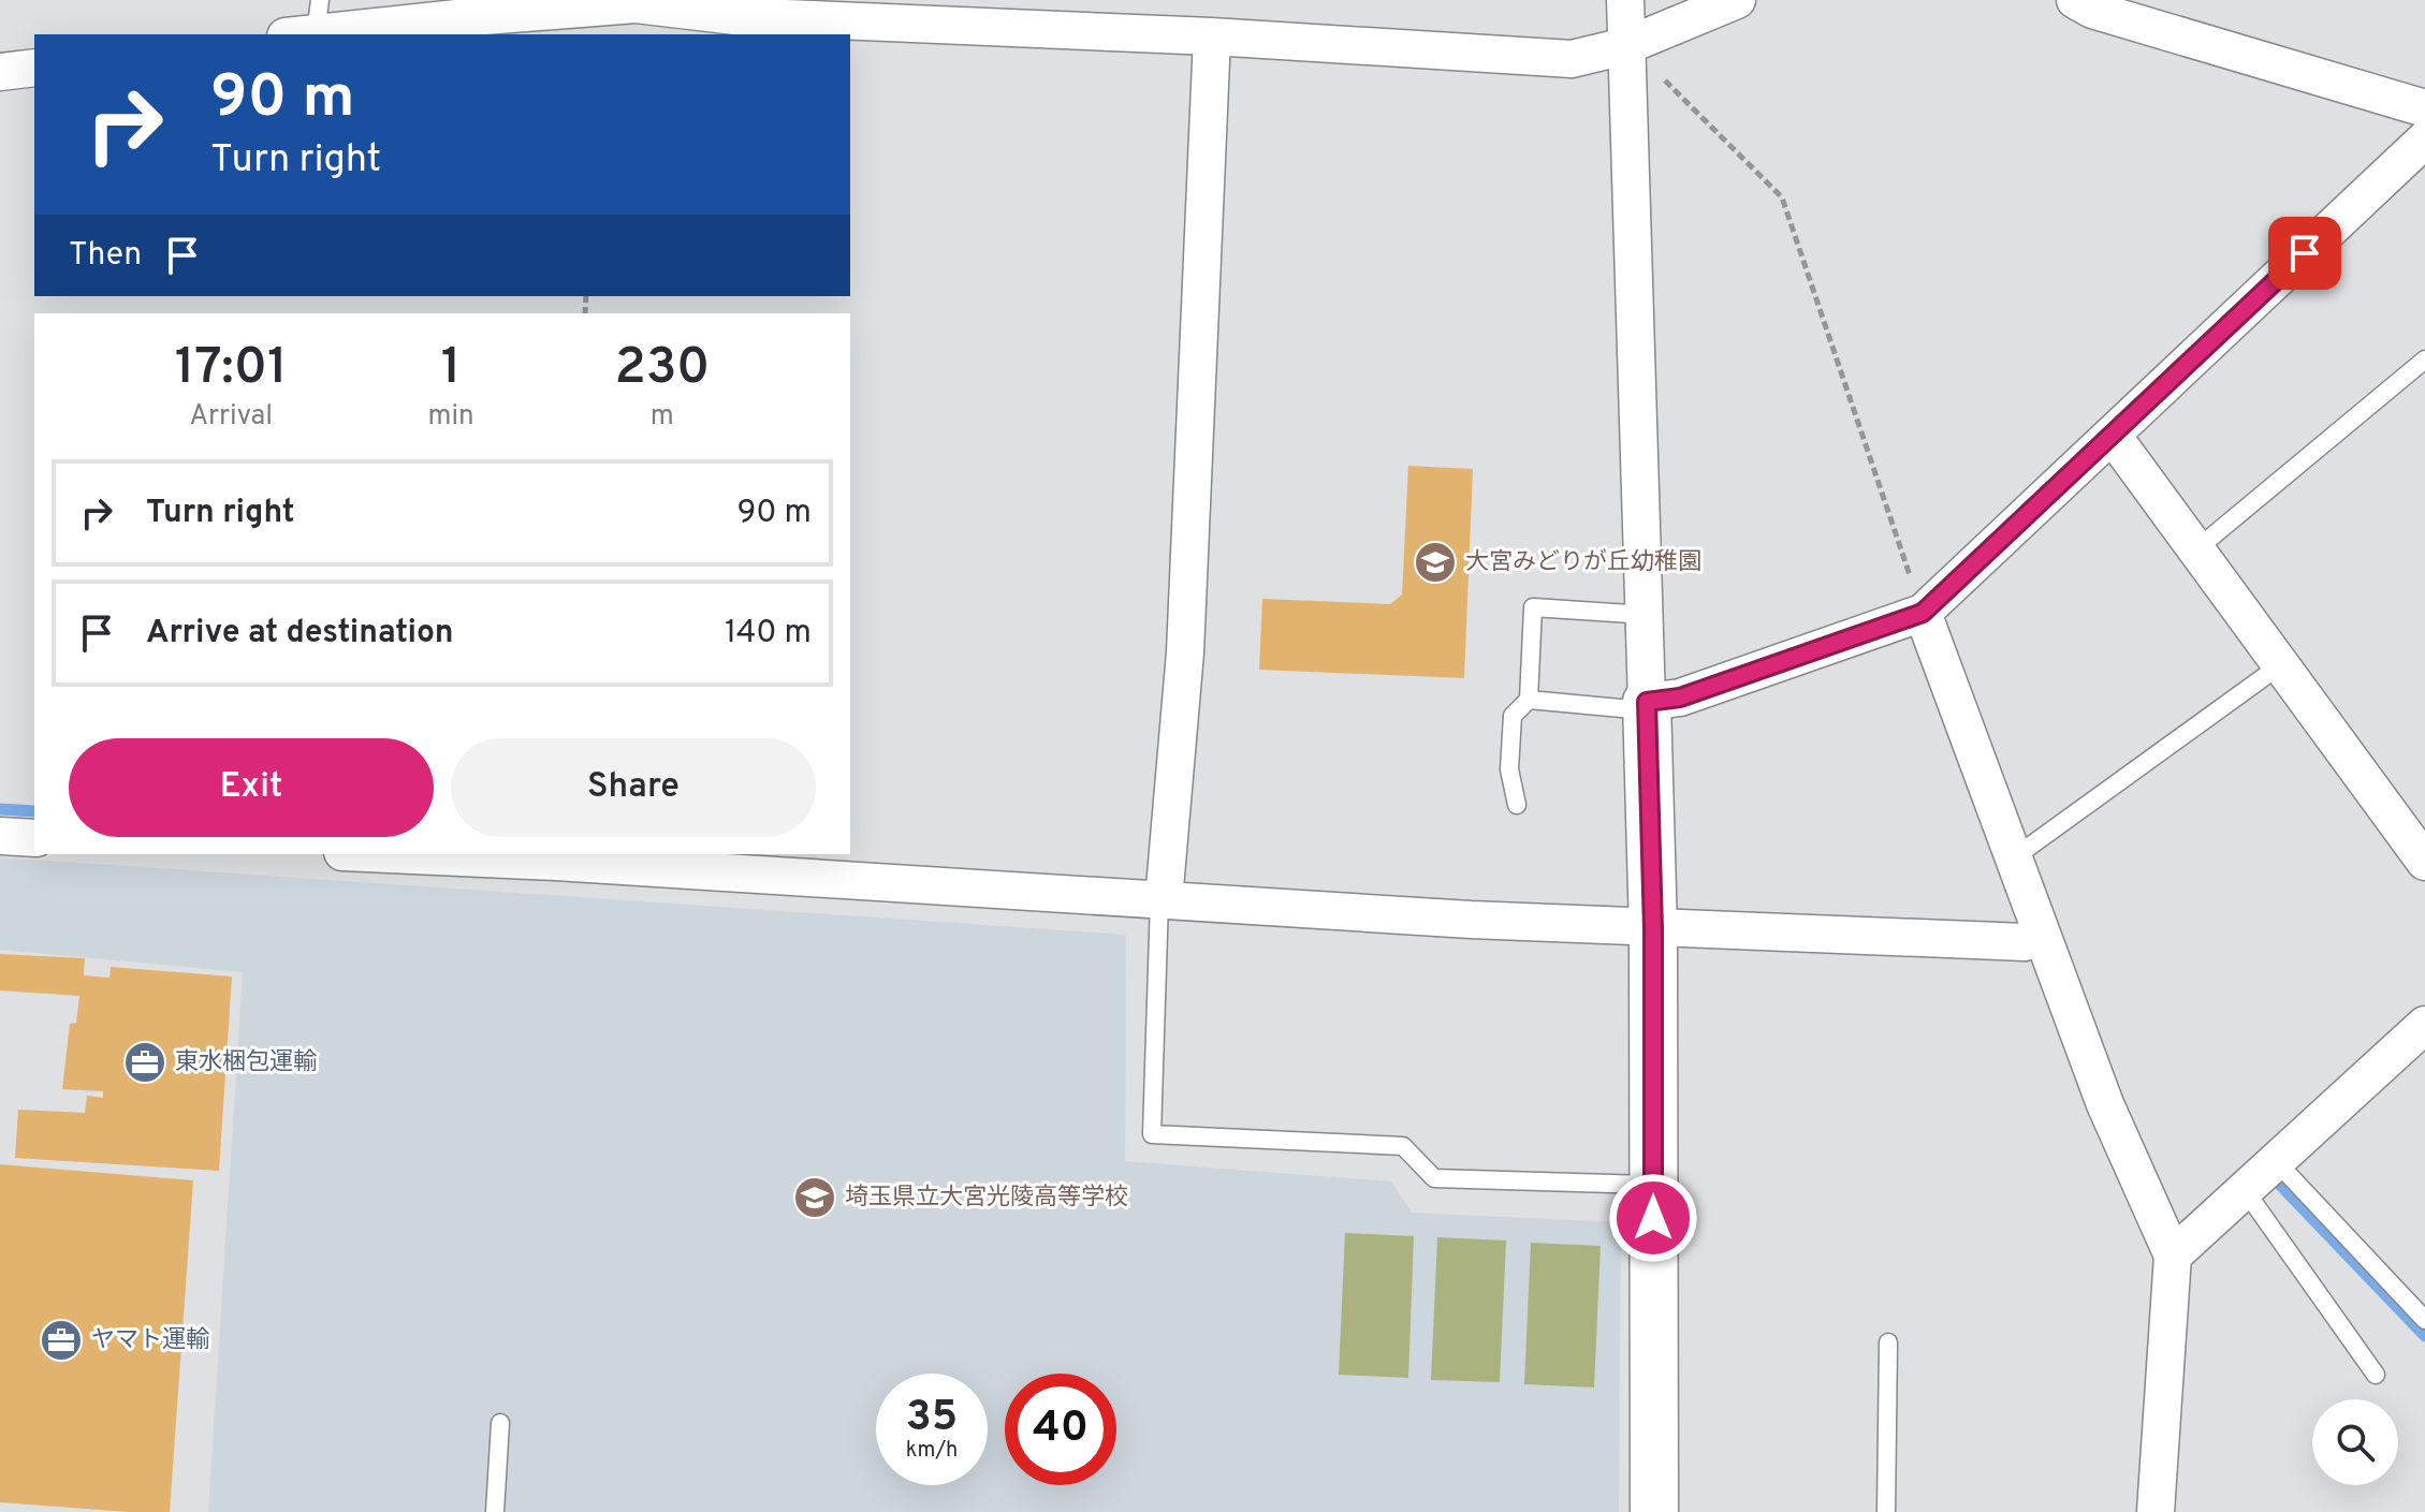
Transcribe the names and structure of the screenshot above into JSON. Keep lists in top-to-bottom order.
{
  "places": {
    "school or university": ["大宮みどりが丘幼稚園", "埼玉県立大宮光陵高等学校"],
    "office": ["東水梱包運輸", "ヤマト運輸"]
  },
  "page": {
    "turn": ["90 m", "Turn right"],
    "then": "Then",
    "eta": [
      "17:01",
      "Arrival",
      "1",
      "min",
      "230",
      "m"
    ],
    "list": [
      {
        "name": "Turn right",
        "value": "90 m"
      },
      {
        "name": "Arrive at destination",
        "value": "140 m"
      }
    ],
    "buttons": ["Exit", "Share"],
    "speed": "35 km/h",
    "limit": "40"
  }
}
